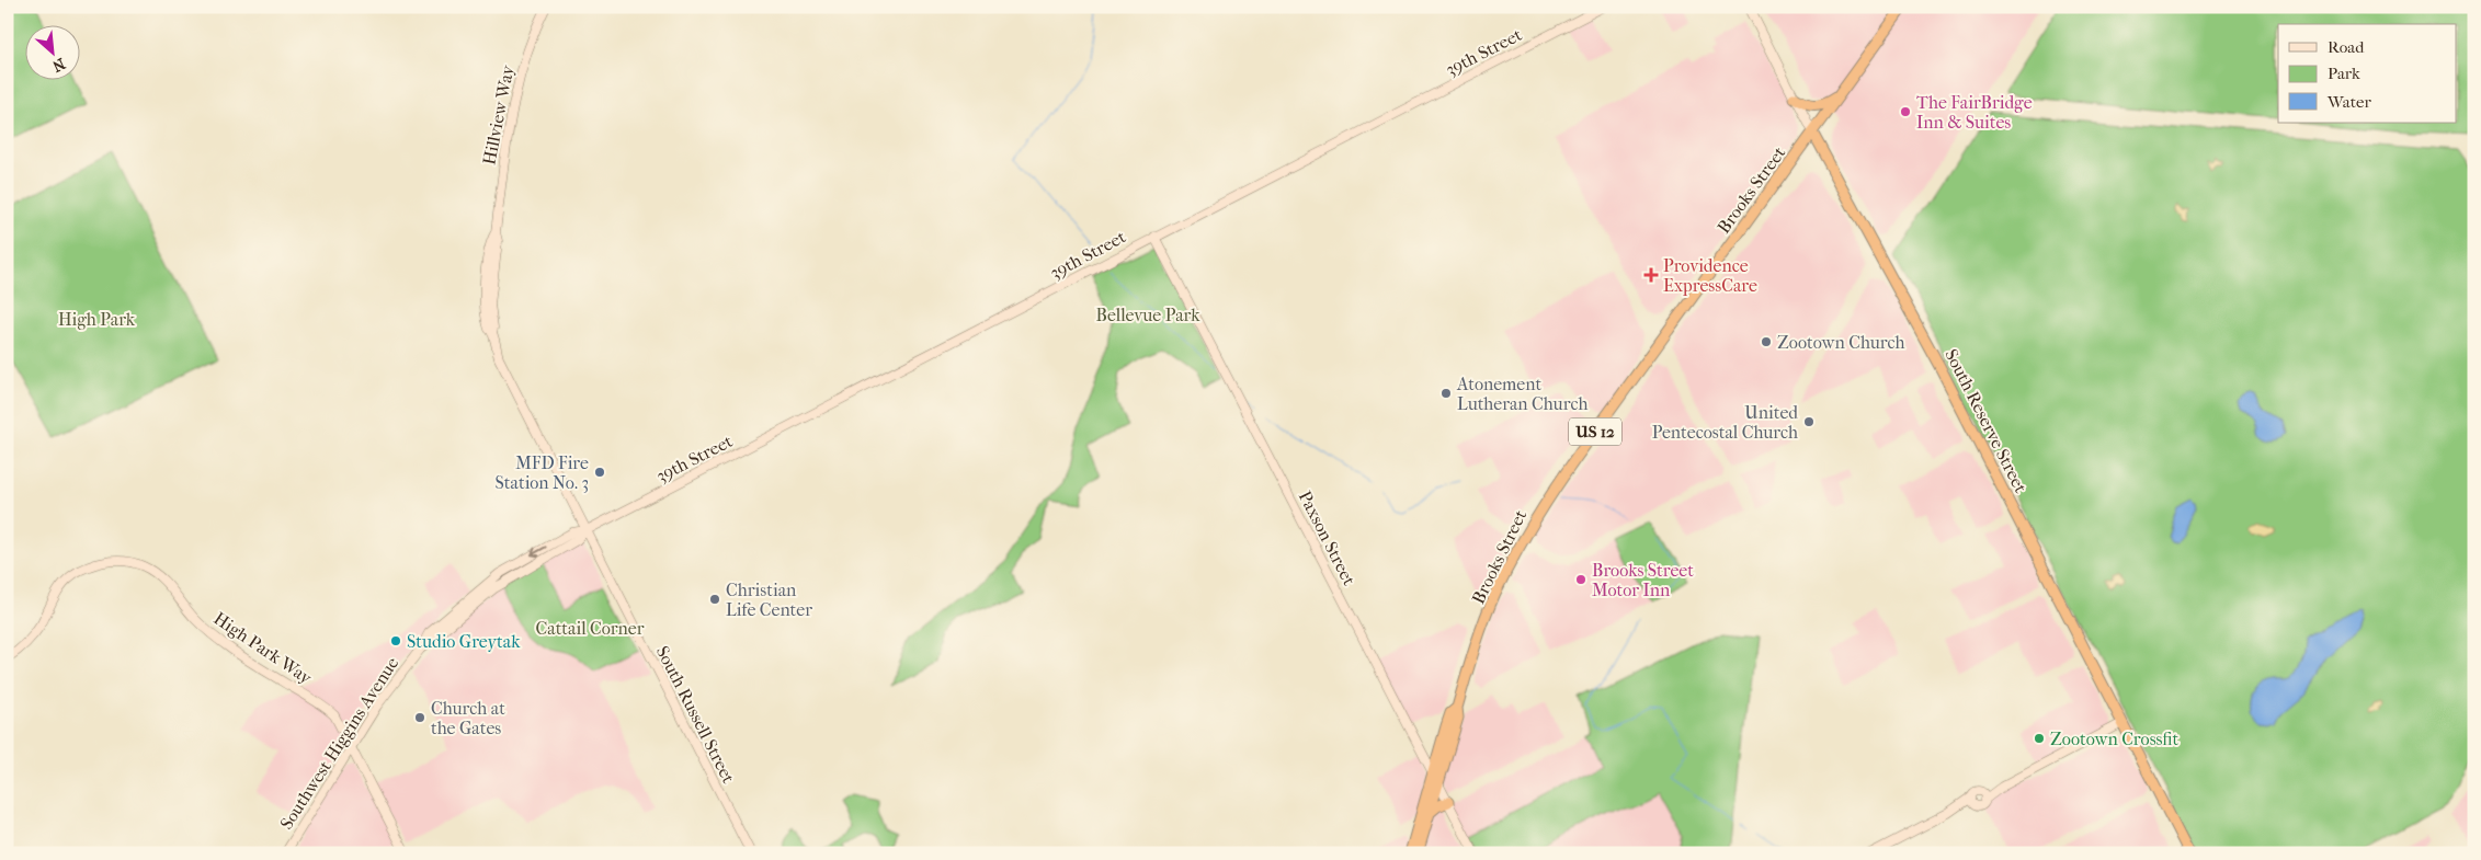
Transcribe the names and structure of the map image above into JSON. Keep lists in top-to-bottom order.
{
  "streets": {
    "highway": ["Brooks Street", "South Reserve Street", "US 12"],
    "main road": [
      "39th Street",
      "Hillview Way",
      "Paxson Street",
      "High Park Way",
      "South Russell Street",
      "Southwest Higgins Avenue"
    ]
  },
  "crossings": [
    ["39th Street", "Hillview Way"],
    ["39th Street", "Paxson Street"],
    ["39th Street", "South Russell Street"],
    ["39th Street", "Southwest Higgins Avenue"],
    ["Hillview Way", "South Russell Street"],
    ["Hillview Way", "Southwest Higgins Avenue"],
    ["Brooks Street", "South Reserve Street"],
    ["Brooks Street", "Paxson Street"],
    ["High Park Way", "Southwest Higgins Avenue"],
    ["South Russell Street", "Southwest Higgins Avenue"]
  ],
  "parks": ["Bellevue Park", "High Park", "Cattail Corner"],
  "places": {
    "other": [
      "The FairBridge Inn & Suites",
      "Zootown Church",
      "Atonement Lutheran Church",
      "United Pentecostal Church",
      "MFD Fire Station No. 3",
      "Brooks Street Motor Inn",
      "Christian Life Center",
      "Studio Greytak",
      "Church at the Gates",
      "Zootown Crossfit"
    ],
    "health": ["Providence ExpressCare"]
  },
  "legend": ["Road", "Park", "Water"],
  "north": "bottom right"
}
